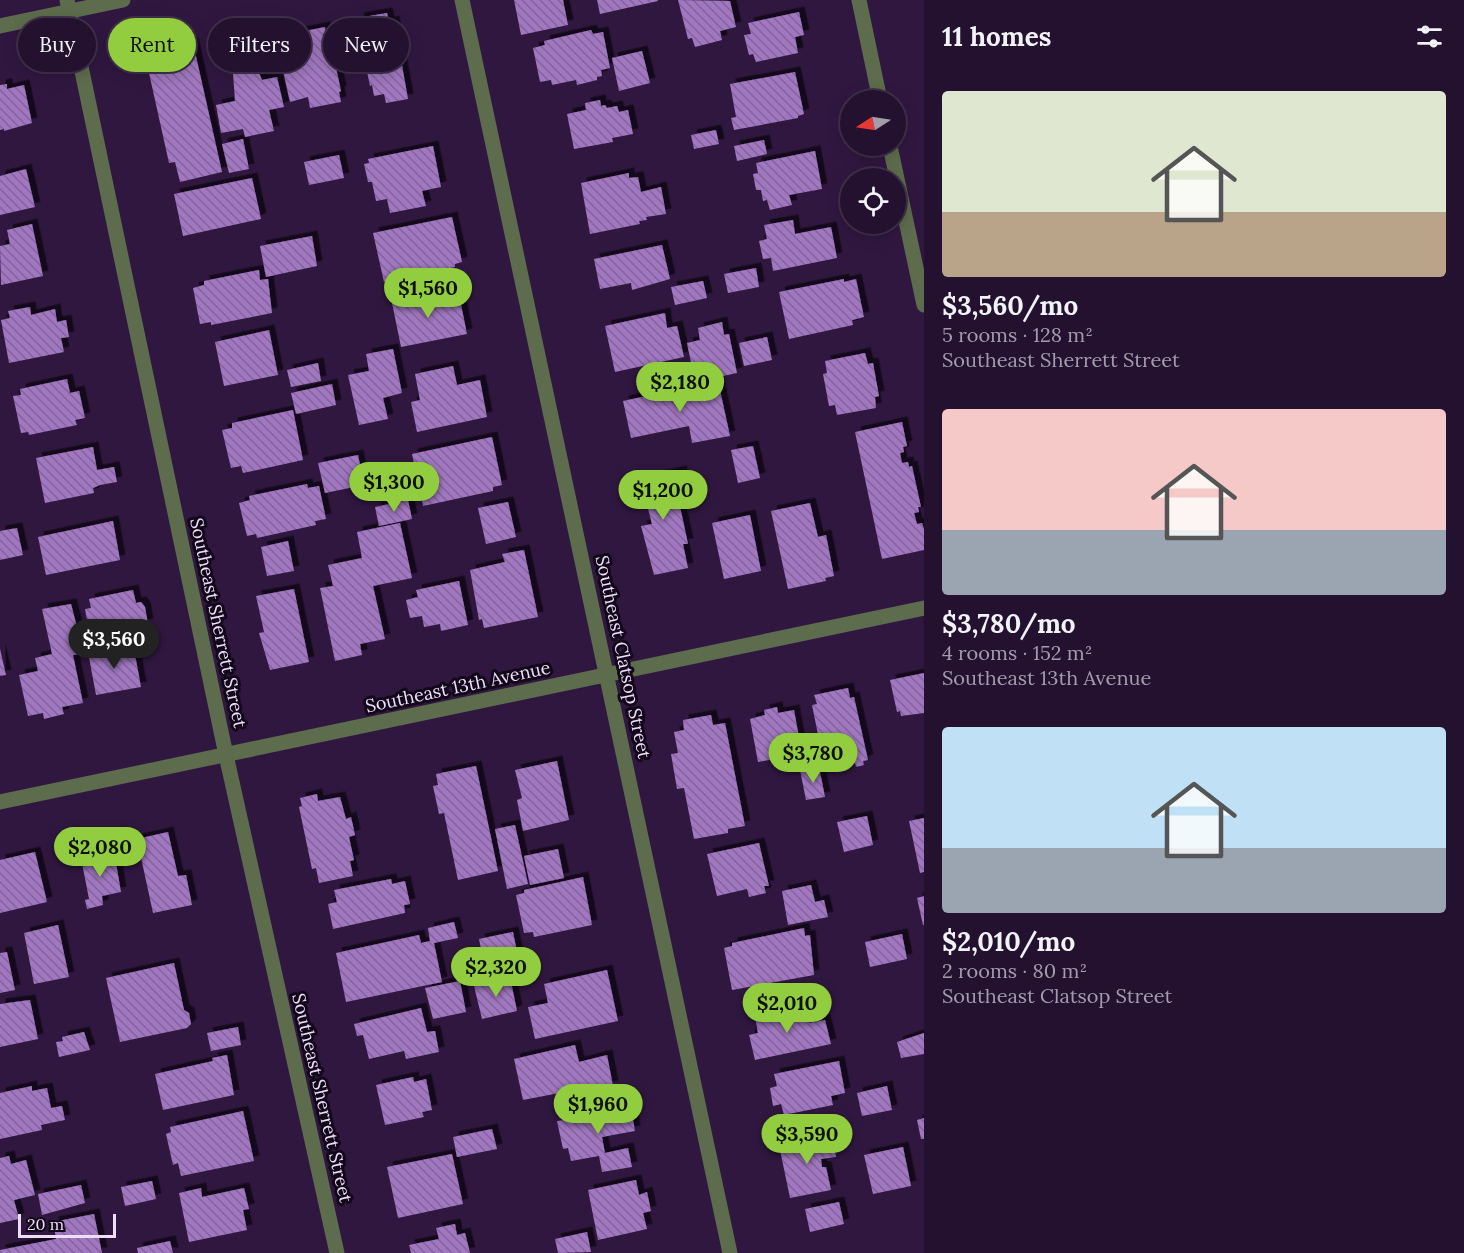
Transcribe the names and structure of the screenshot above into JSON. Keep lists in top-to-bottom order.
{
  "streets": {
    "street": ["Southeast Sherrett Street", "Southeast Clatsop Street", "Southeast 13th Avenue"]
  },
  "crossings": [
    ["Southeast Sherrett Street", "Southeast 13th Avenue"],
    ["Southeast Clatsop Street", "Southeast 13th Avenue"]
  ],
  "scale_bar": "20 m",
  "north": "left",
  "page": {
    "heading": "11 homes",
    "chip": [
      "Buy",
      "Rent",
      "Filters",
      "New"
    ],
    "list": [
      {
        "name": "$3,560/mo",
        "note": "5 rooms · 128 m² · Southeast Sherrett Street"
      },
      {
        "name": "$3,780/mo",
        "note": "4 rooms · 152 m² · Southeast 13th Avenue"
      },
      {
        "name": "$2,010/mo",
        "note": "2 rooms · 80 m² · Southeast Clatsop Street"
      }
    ],
    "price": [
      "$1,560",
      "$2,180",
      "$1,300",
      "$1,200",
      "$3,560",
      "$3,780",
      "$2,080",
      "$2,320",
      "$2,010",
      "$1,960",
      "$3,590"
    ],
    "scale": "20 m"
  }
}
